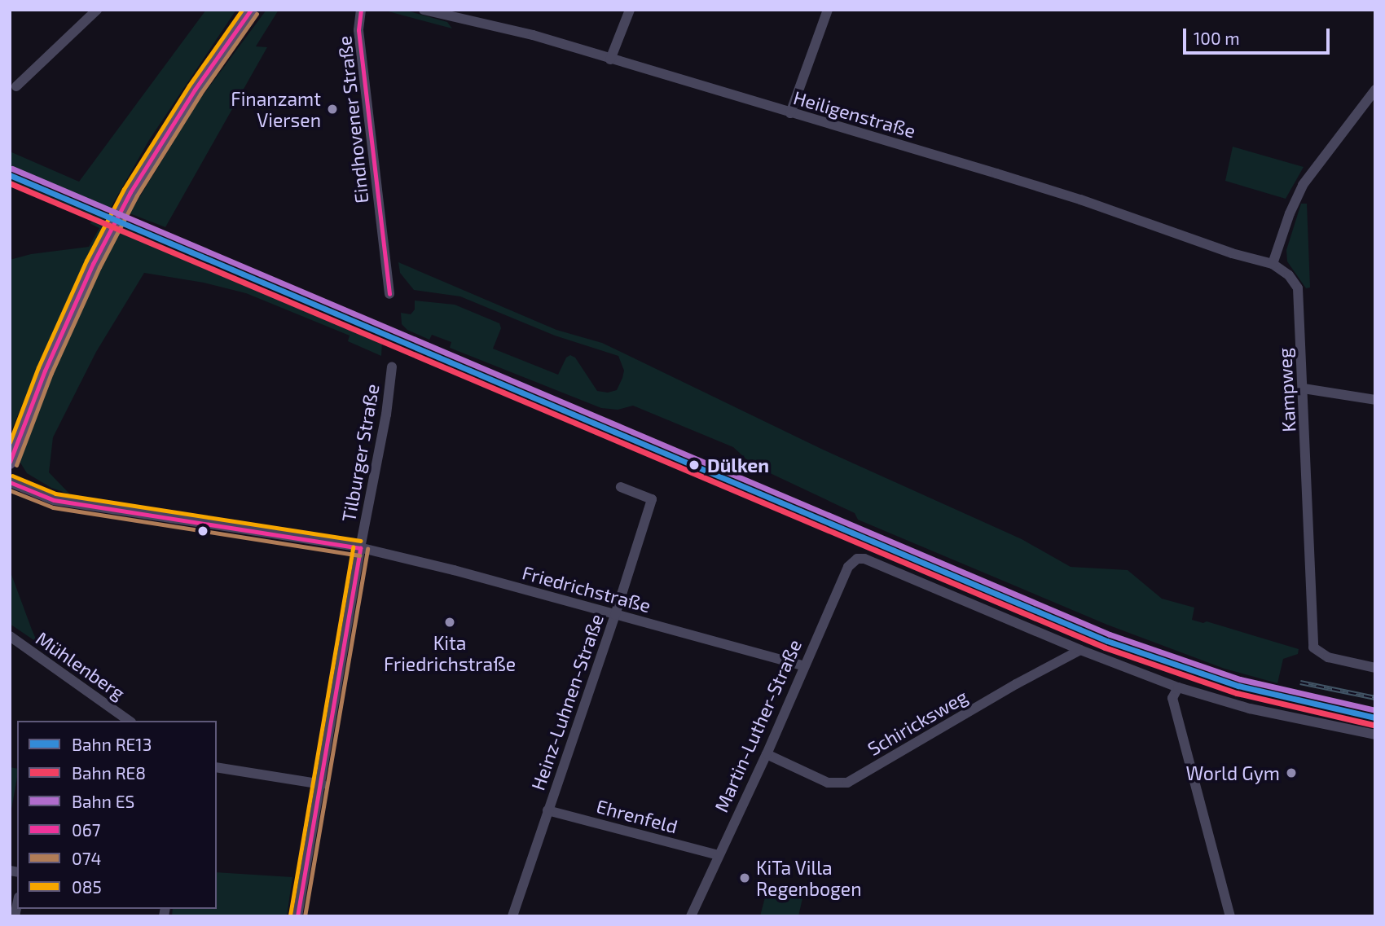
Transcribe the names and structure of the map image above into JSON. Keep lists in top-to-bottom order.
{
  "streets": {
    "street": [
      "Heiligenstraße",
      "Eindhovener Straße",
      "Kampweg",
      "Tilburger Straße",
      "Friedrichstraße",
      "Mühlenberg",
      "Heinz-Luhnen-Straße",
      "Schiricksweg",
      "Martin-Luther-Straße",
      "Ehrenfeld"
    ]
  },
  "crossings": [
    ["Heiligenstraße", "Kampweg"],
    ["Tilburger Straße", "Friedrichstraße"],
    ["Friedrichstraße", "Heinz-Luhnen-Straße"],
    ["Friedrichstraße", "Martin-Luther-Straße"],
    ["Heinz-Luhnen-Straße", "Ehrenfeld"],
    ["Schiricksweg", "Martin-Luther-Straße"],
    ["Martin-Luther-Straße", "Ehrenfeld"]
  ],
  "places": [
    "Finanzamt Viersen",
    "Dülken",
    "Kita Friedrichstraße",
    "World Gym",
    "KiTa Villa Regenbogen"
  ],
  "lines": [
    "transit line 067",
    "transit line 085",
    "transit line 074",
    "rail line ES",
    "rail line RE13",
    "rail line RE8"
  ],
  "legend": [
    "Bahn RE13",
    "Bahn RE8",
    "Bahn ES",
    "067",
    "074",
    "085"
  ],
  "scale_bar": "100 m"
}
